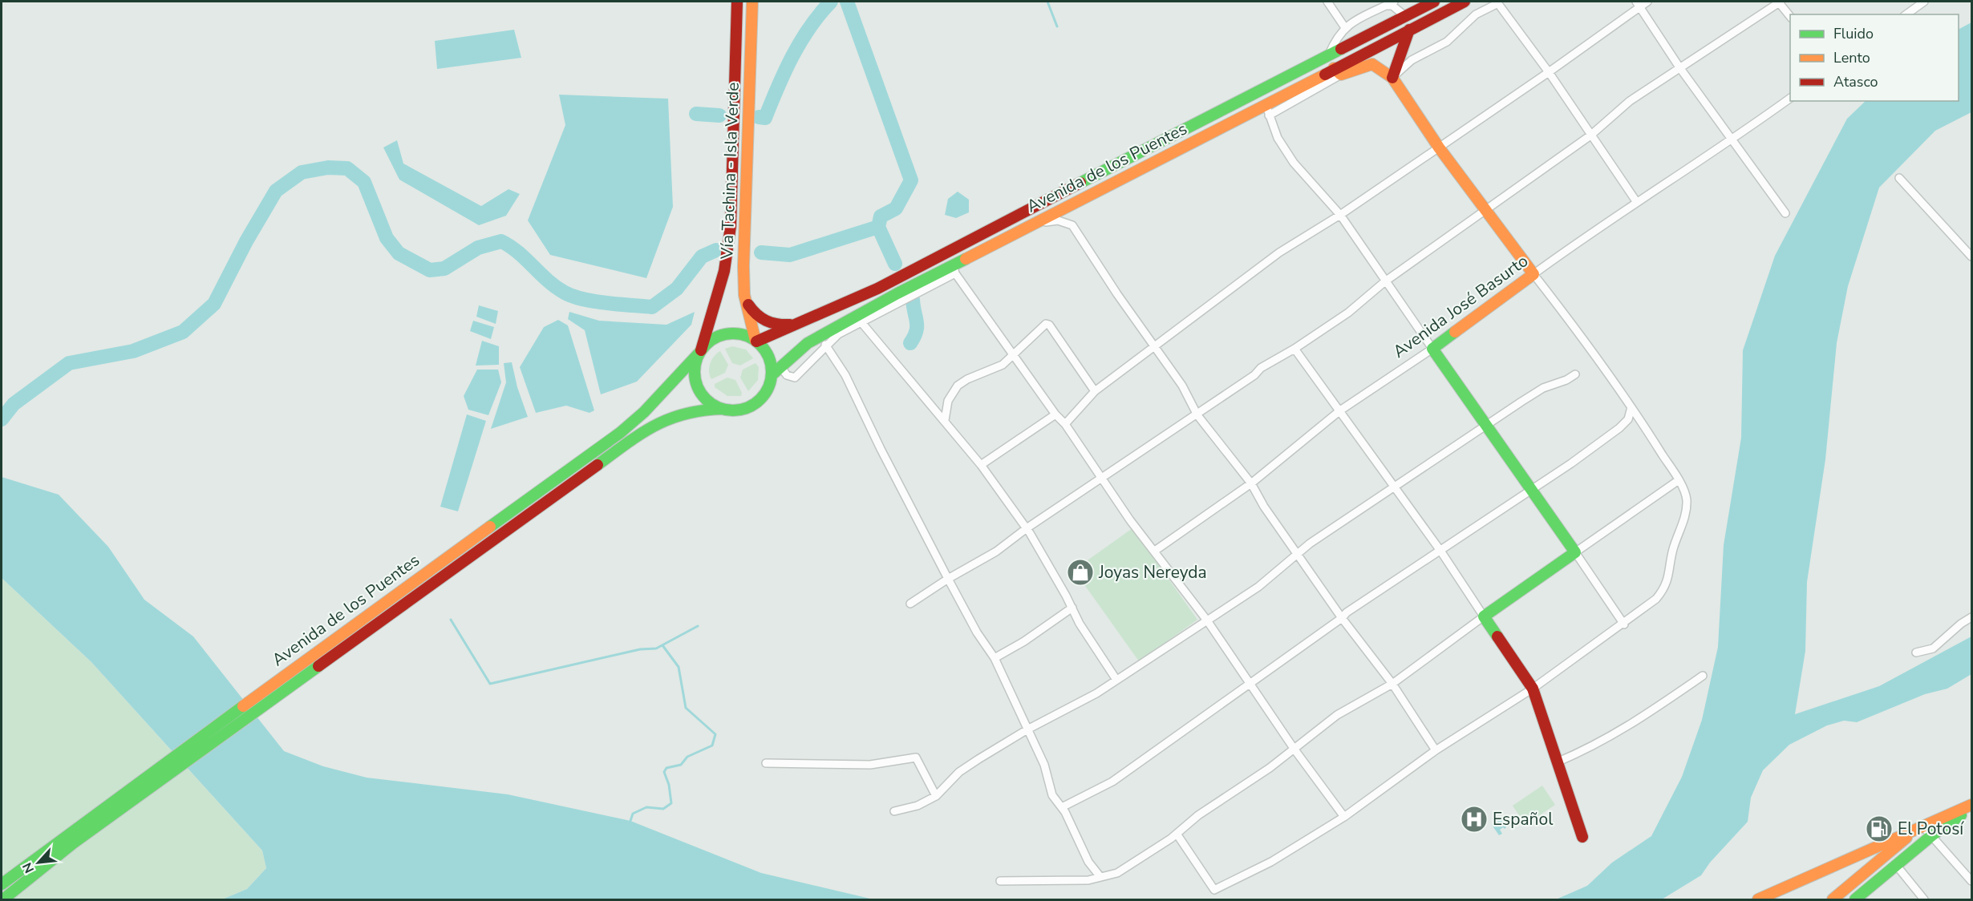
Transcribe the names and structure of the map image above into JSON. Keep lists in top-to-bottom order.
{
  "streets": {
    "main road": ["Avenida de los Puentes", "Vía Tachina - Isla Verde", "Avenida José Basurto"]
  },
  "crossings": [
    ["Avenida de los Puentes", "Vía Tachina - Isla Verde"]
  ],
  "places": {
    "shop": ["Joyas Nereyda"],
    "hospital": ["Español"],
    "fuel station": ["El Potosí"]
  },
  "legend": ["Fluido", "Lento", "Atasco"],
  "north": "bottom left"
}
